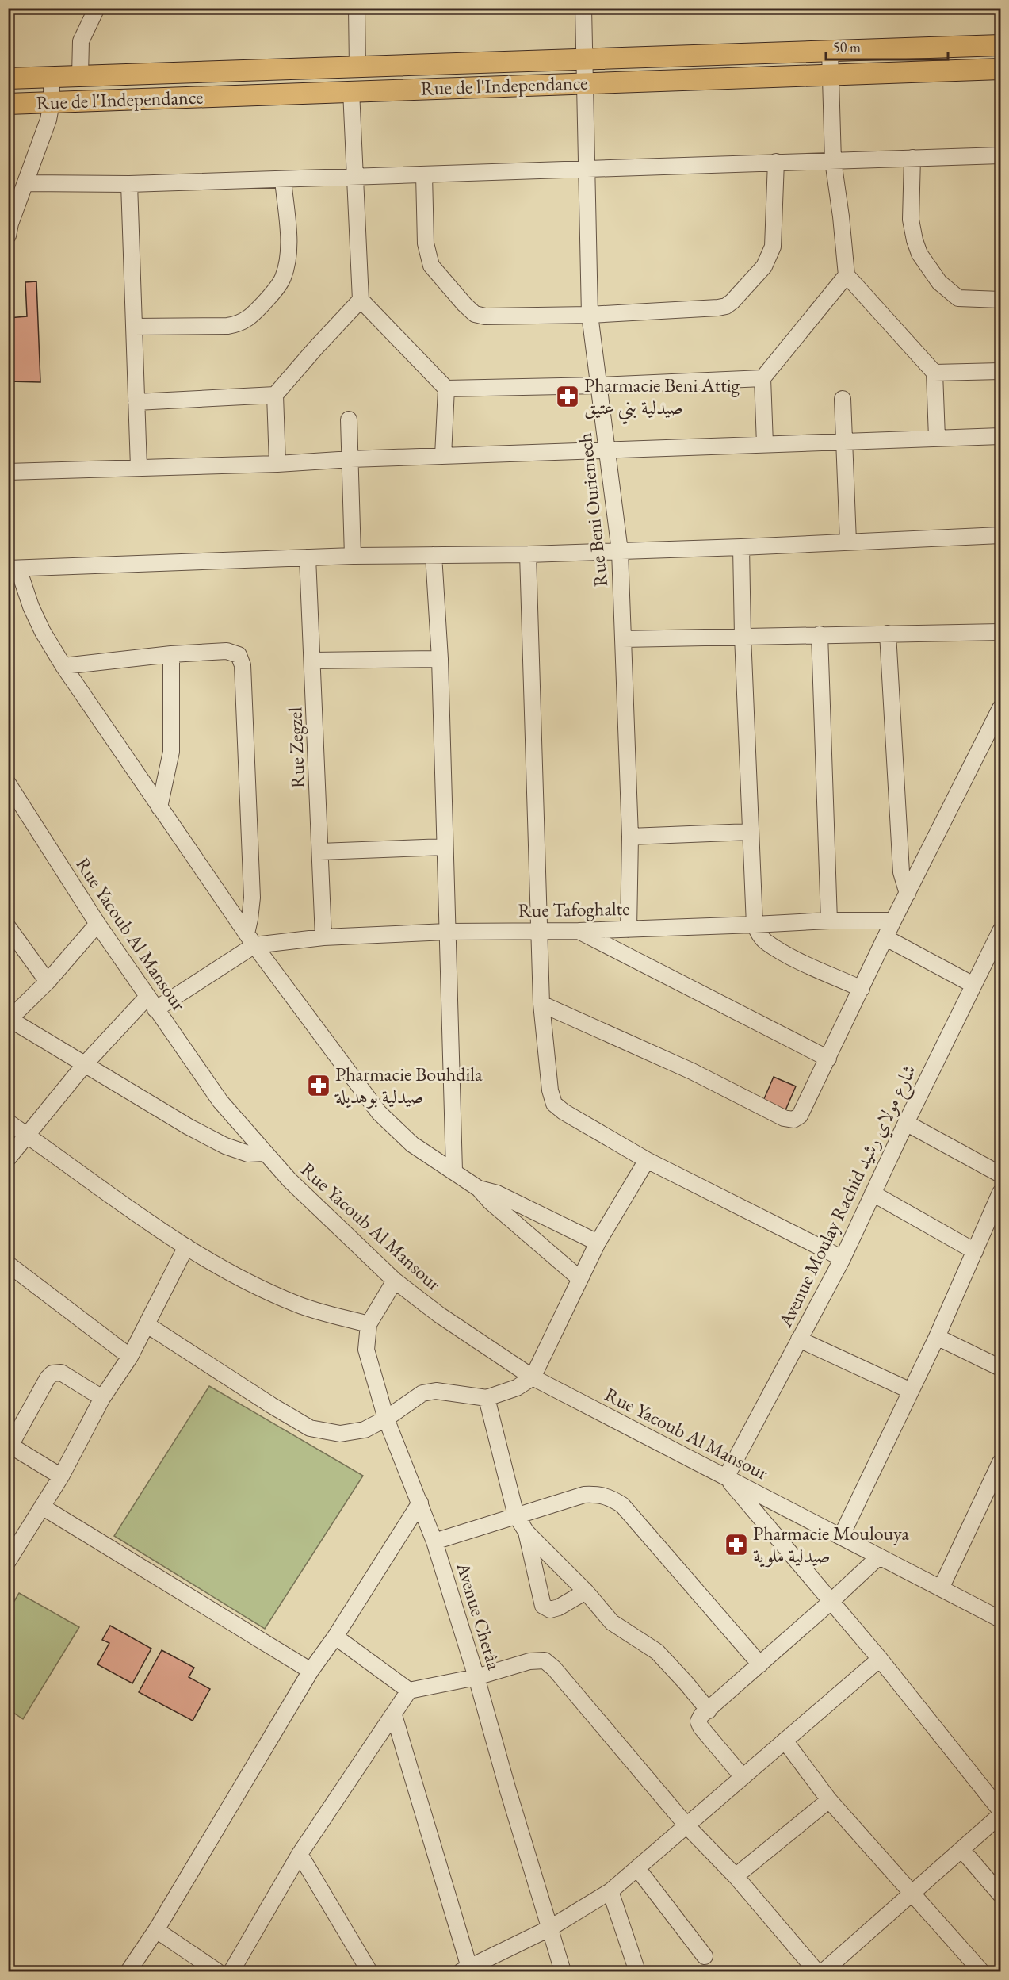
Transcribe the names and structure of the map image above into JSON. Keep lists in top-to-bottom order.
{
  "streets": {
    "main road": ["Rue de l'Independance"],
    "street": [
      "Rue Beni Ouriemech",
      "Rue Zegzel",
      "Rue Tafoghalte",
      "Rue Yacoub Al Mansour",
      "Avenue Moulay Rachid شارع مولاي رشيد",
      "Avenue Cherâa"
    ]
  },
  "crossings": [
    ["Rue de l'Independance", "Rue Beni Ouriemech"],
    ["Rue Beni Ouriemech", "Rue Tafoghalte"],
    ["Rue Zegzel", "Rue Tafoghalte"],
    ["Rue Yacoub Al Mansour", "Avenue Moulay Rachid شارع مولاي رشيد"],
    ["Rue Yacoub Al Mansour", "Avenue Cherâa"]
  ],
  "places": {
    "pharmacy": ["Pharmacie Beni Attig صيدلية بني عتيق", "Pharmacie Bouhdila صيدلية بوهديلة", "Pharmacie Moulouya صيدلية ملوية"]
  },
  "scale_bar": "50 m"
}
